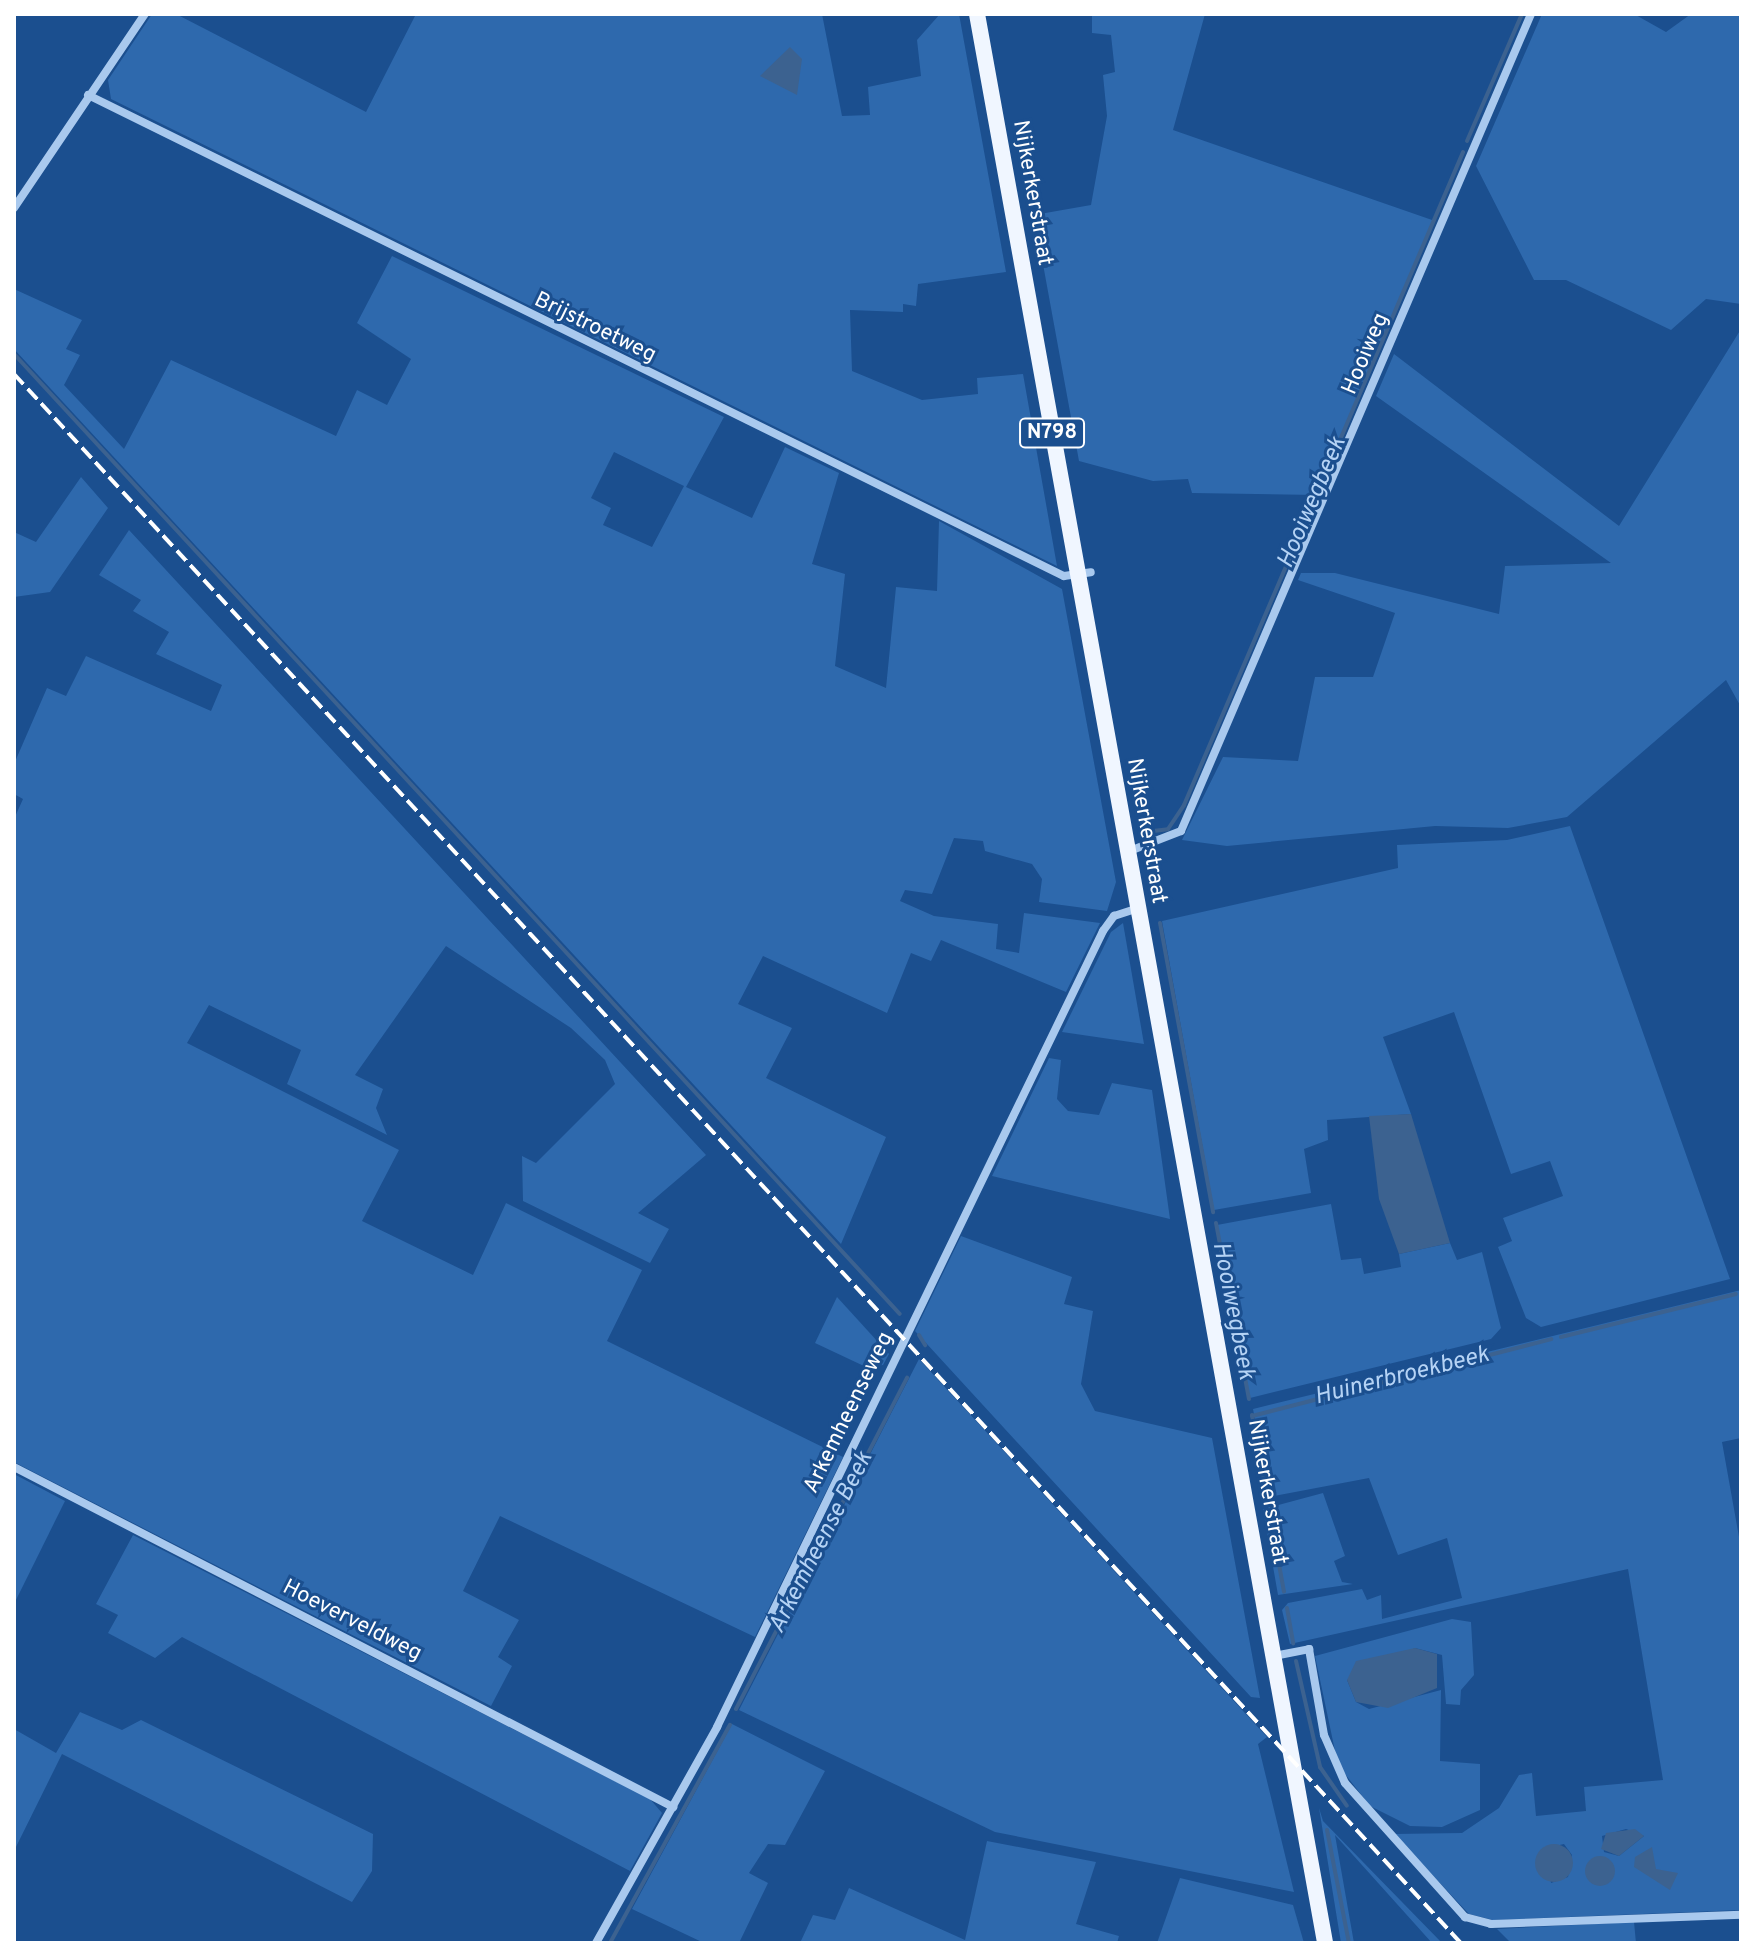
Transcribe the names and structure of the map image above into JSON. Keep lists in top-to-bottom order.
{
  "streets": {
    "main road": ["Nijkerkerstraat", "N798"],
    "street": [
      "Brijstroetweg",
      "Hooiweg",
      "Arkemheenseweg",
      "Hoeverveldweg"
    ]
  },
  "crossings": [
    ["Nijkerkerstraat", "Brijstroetweg"],
    ["Nijkerkerstraat", "Hooiweg"],
    ["Nijkerkerstraat", "Arkemheenseweg"],
    ["Arkemheenseweg", "Hoeverveldweg"]
  ],
  "water": ["Hooiwegbeek", "Huinerbroekbeek", "Arkemheense Beek"]
}
